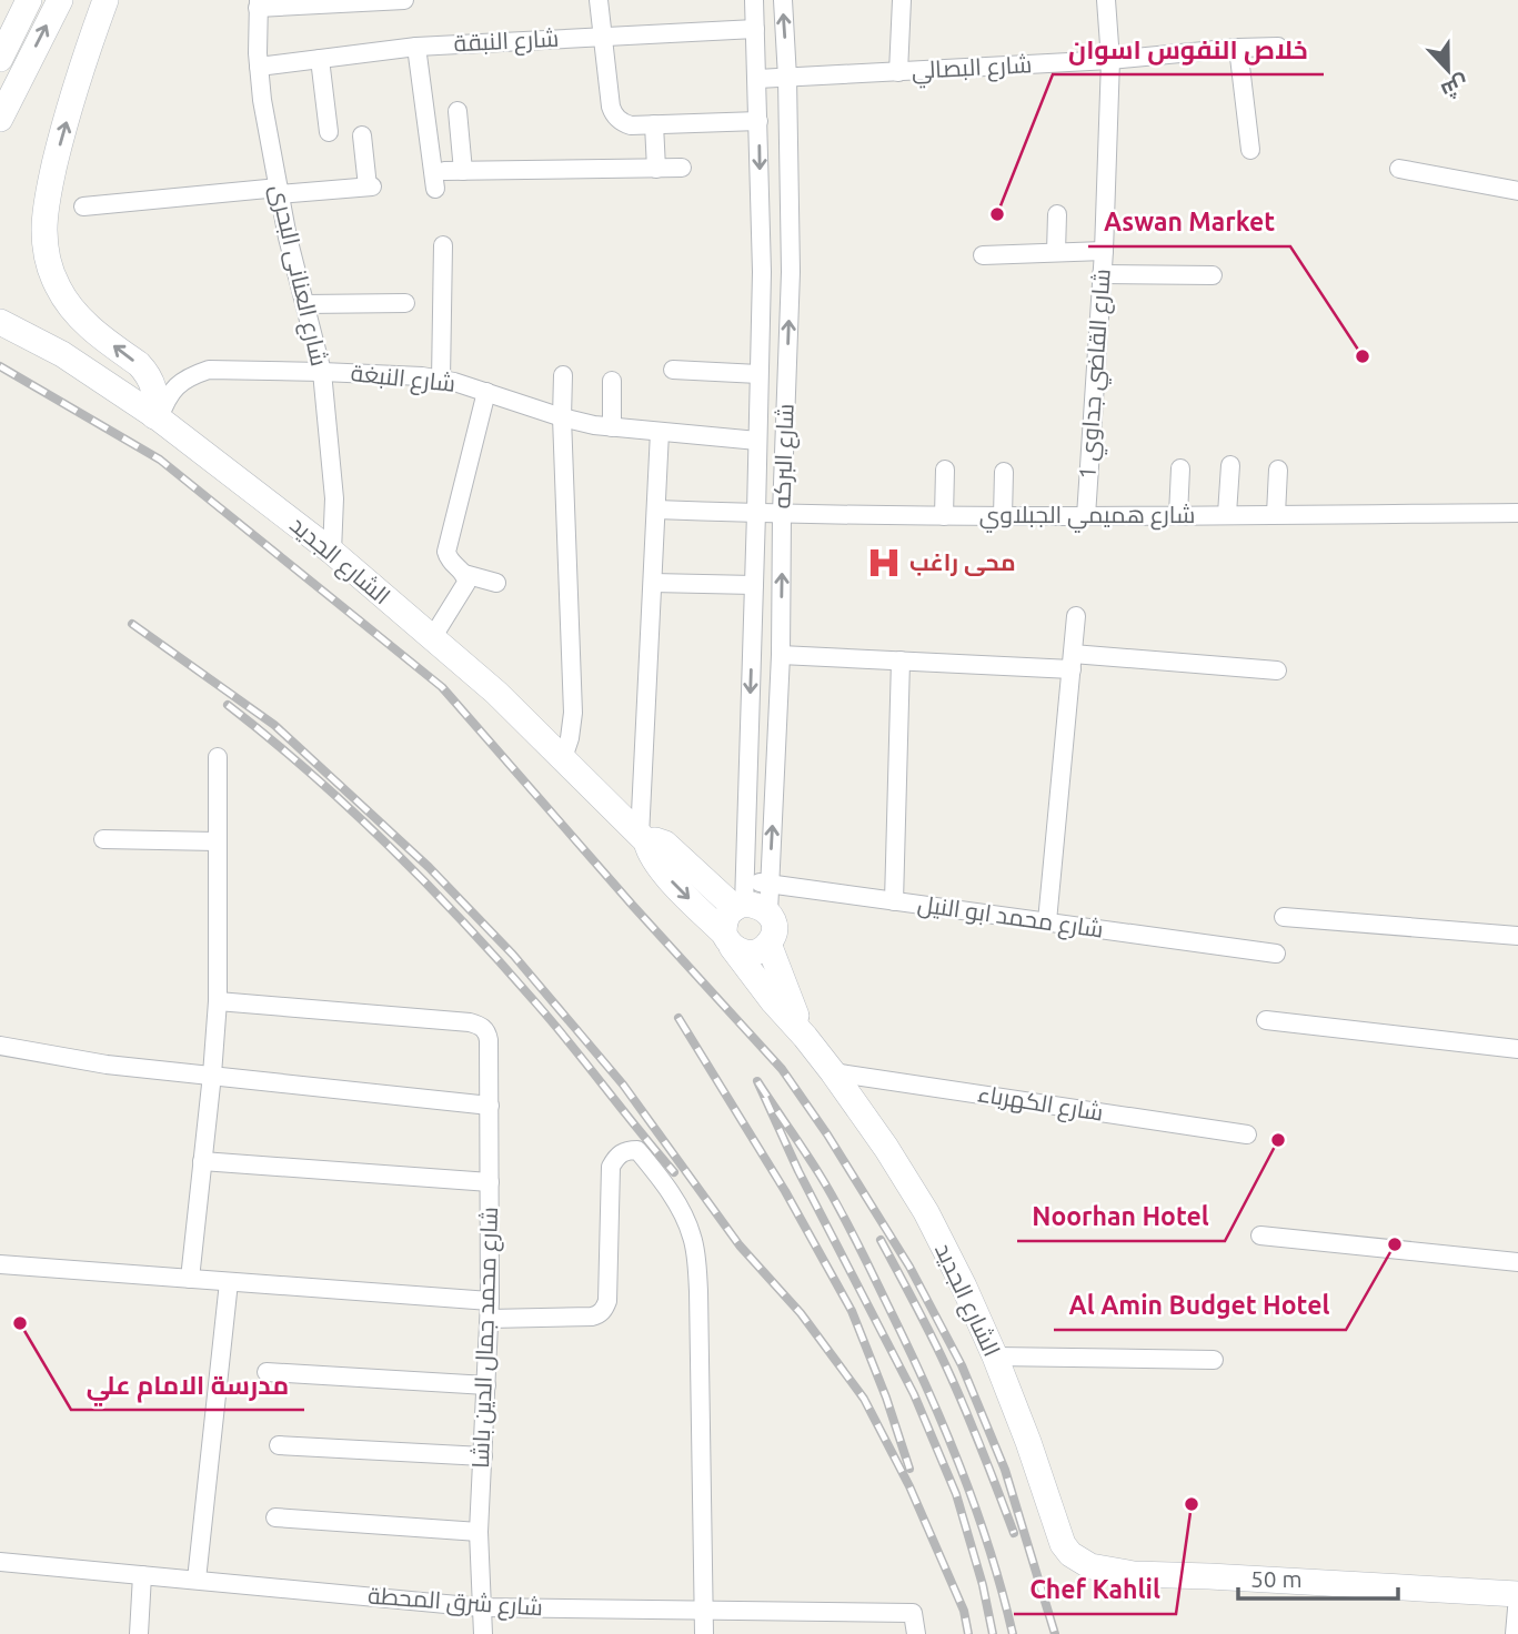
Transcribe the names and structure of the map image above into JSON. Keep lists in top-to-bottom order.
{
  "streets": {
    "street": [
      "شارع النبقة",
      "شارع البصالي",
      "شارع العنانى البحرى",
      "شارع القاضي جداوي 1",
      "شارع النبغة",
      "شارع البركه",
      "شارع هميمي الجبلاوي",
      "الشارع الجديد",
      "شارع محمد ابو النيل",
      "شارع الكهرباء",
      "شارع محمد جمال الدين باشا",
      "شارع شرق المحطة"
    ]
  },
  "crossings": [
    ["شارع النبقة", "شارع العنانى البحرى"],
    ["شارع النبقة", "شارع البركه"],
    ["شارع البصالي", "شارع القاضي جداوي 1"],
    ["شارع البصالي", "شارع البركه"],
    ["شارع العنانى البحرى", "شارع النبغة"],
    ["شارع العنانى البحرى", "الشارع الجديد"],
    ["شارع القاضي جداوي 1", "شارع هميمي الجبلاوي"],
    ["شارع النبغة", "شارع البركه"],
    ["شارع النبغة", "الشارع الجديد"],
    ["شارع البركه", "شارع هميمي الجبلاوي"],
    ["شارع البركه", "الشارع الجديد"],
    ["شارع البركه", "شارع محمد ابو النيل"],
    ["الشارع الجديد", "شارع محمد ابو النيل"],
    ["الشارع الجديد", "شارع الكهرباء"],
    ["شارع محمد جمال الدين باشا", "شارع شرق المحطة"]
  ],
  "places": {
    "other": [
      "خلاص النفوس اسوان",
      "Aswan Market",
      "Noorhan Hotel",
      "Al Amin Budget Hotel",
      "مدرسة الامام علي",
      "Chef Kahlil"
    ],
    "hospital": ["محى راغب"]
  },
  "scale_bar": "50 m",
  "north": "bottom"
}
